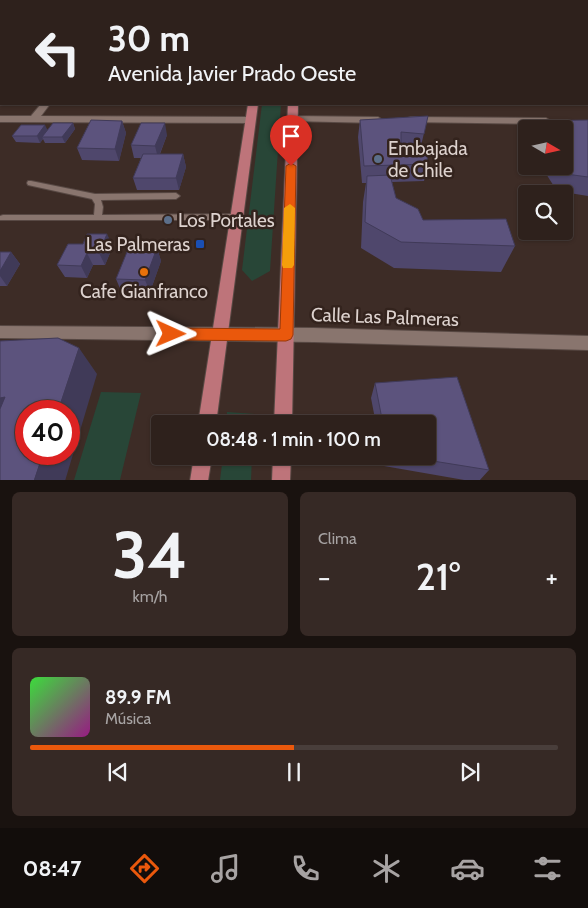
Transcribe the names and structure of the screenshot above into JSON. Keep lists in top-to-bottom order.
{
  "streets": {
    "street": ["Calle Las Palmeras"]
  },
  "places": {
    "other": ["Embajada de Chile", "Los Portales", "Cafe Gianfranco"],
    "transit": ["Las Palmeras"]
  },
  "north": "right",
  "page": {
    "turn": ["30 m", "Avenida Javier Prado Oeste"],
    "limit": "40",
    "trip": "08:48 · 1 min · 100 m",
    "tile": [
      ["34", "km/h"],
      "Clima"
    ],
    "heat": ["−", "21°", "+"],
    "song": ["89.9 FM", "Música"],
    "tabs": "08:47"
  }
}
